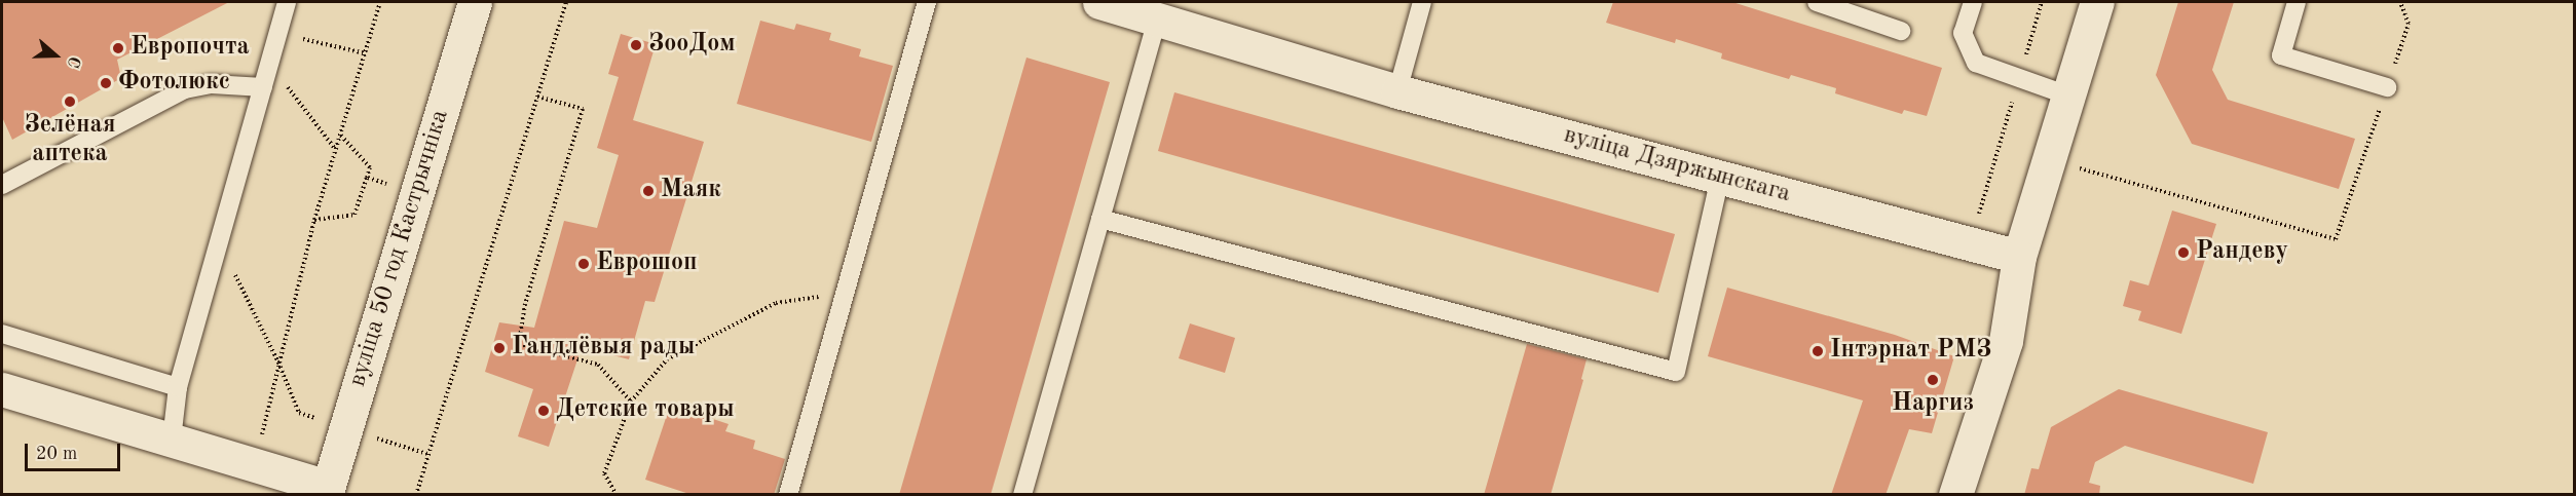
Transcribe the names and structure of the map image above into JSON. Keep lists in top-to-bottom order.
{
  "streets": {
    "street": ["вуліца Дзяржынскага", "вуліца 50 год Кастрычніка"]
  },
  "places": [
    "ЗооДом",
    "Европочта",
    "Фотолюкс",
    "Зелёная аптека",
    "Маяк",
    "Рандеву",
    "Еврошоп",
    "Гандлёвыя рады",
    "Інтэрнат РМЗ",
    "Наргиз",
    "Детские товары"
  ],
  "scale_bar": "20 m",
  "north": "right"
}
